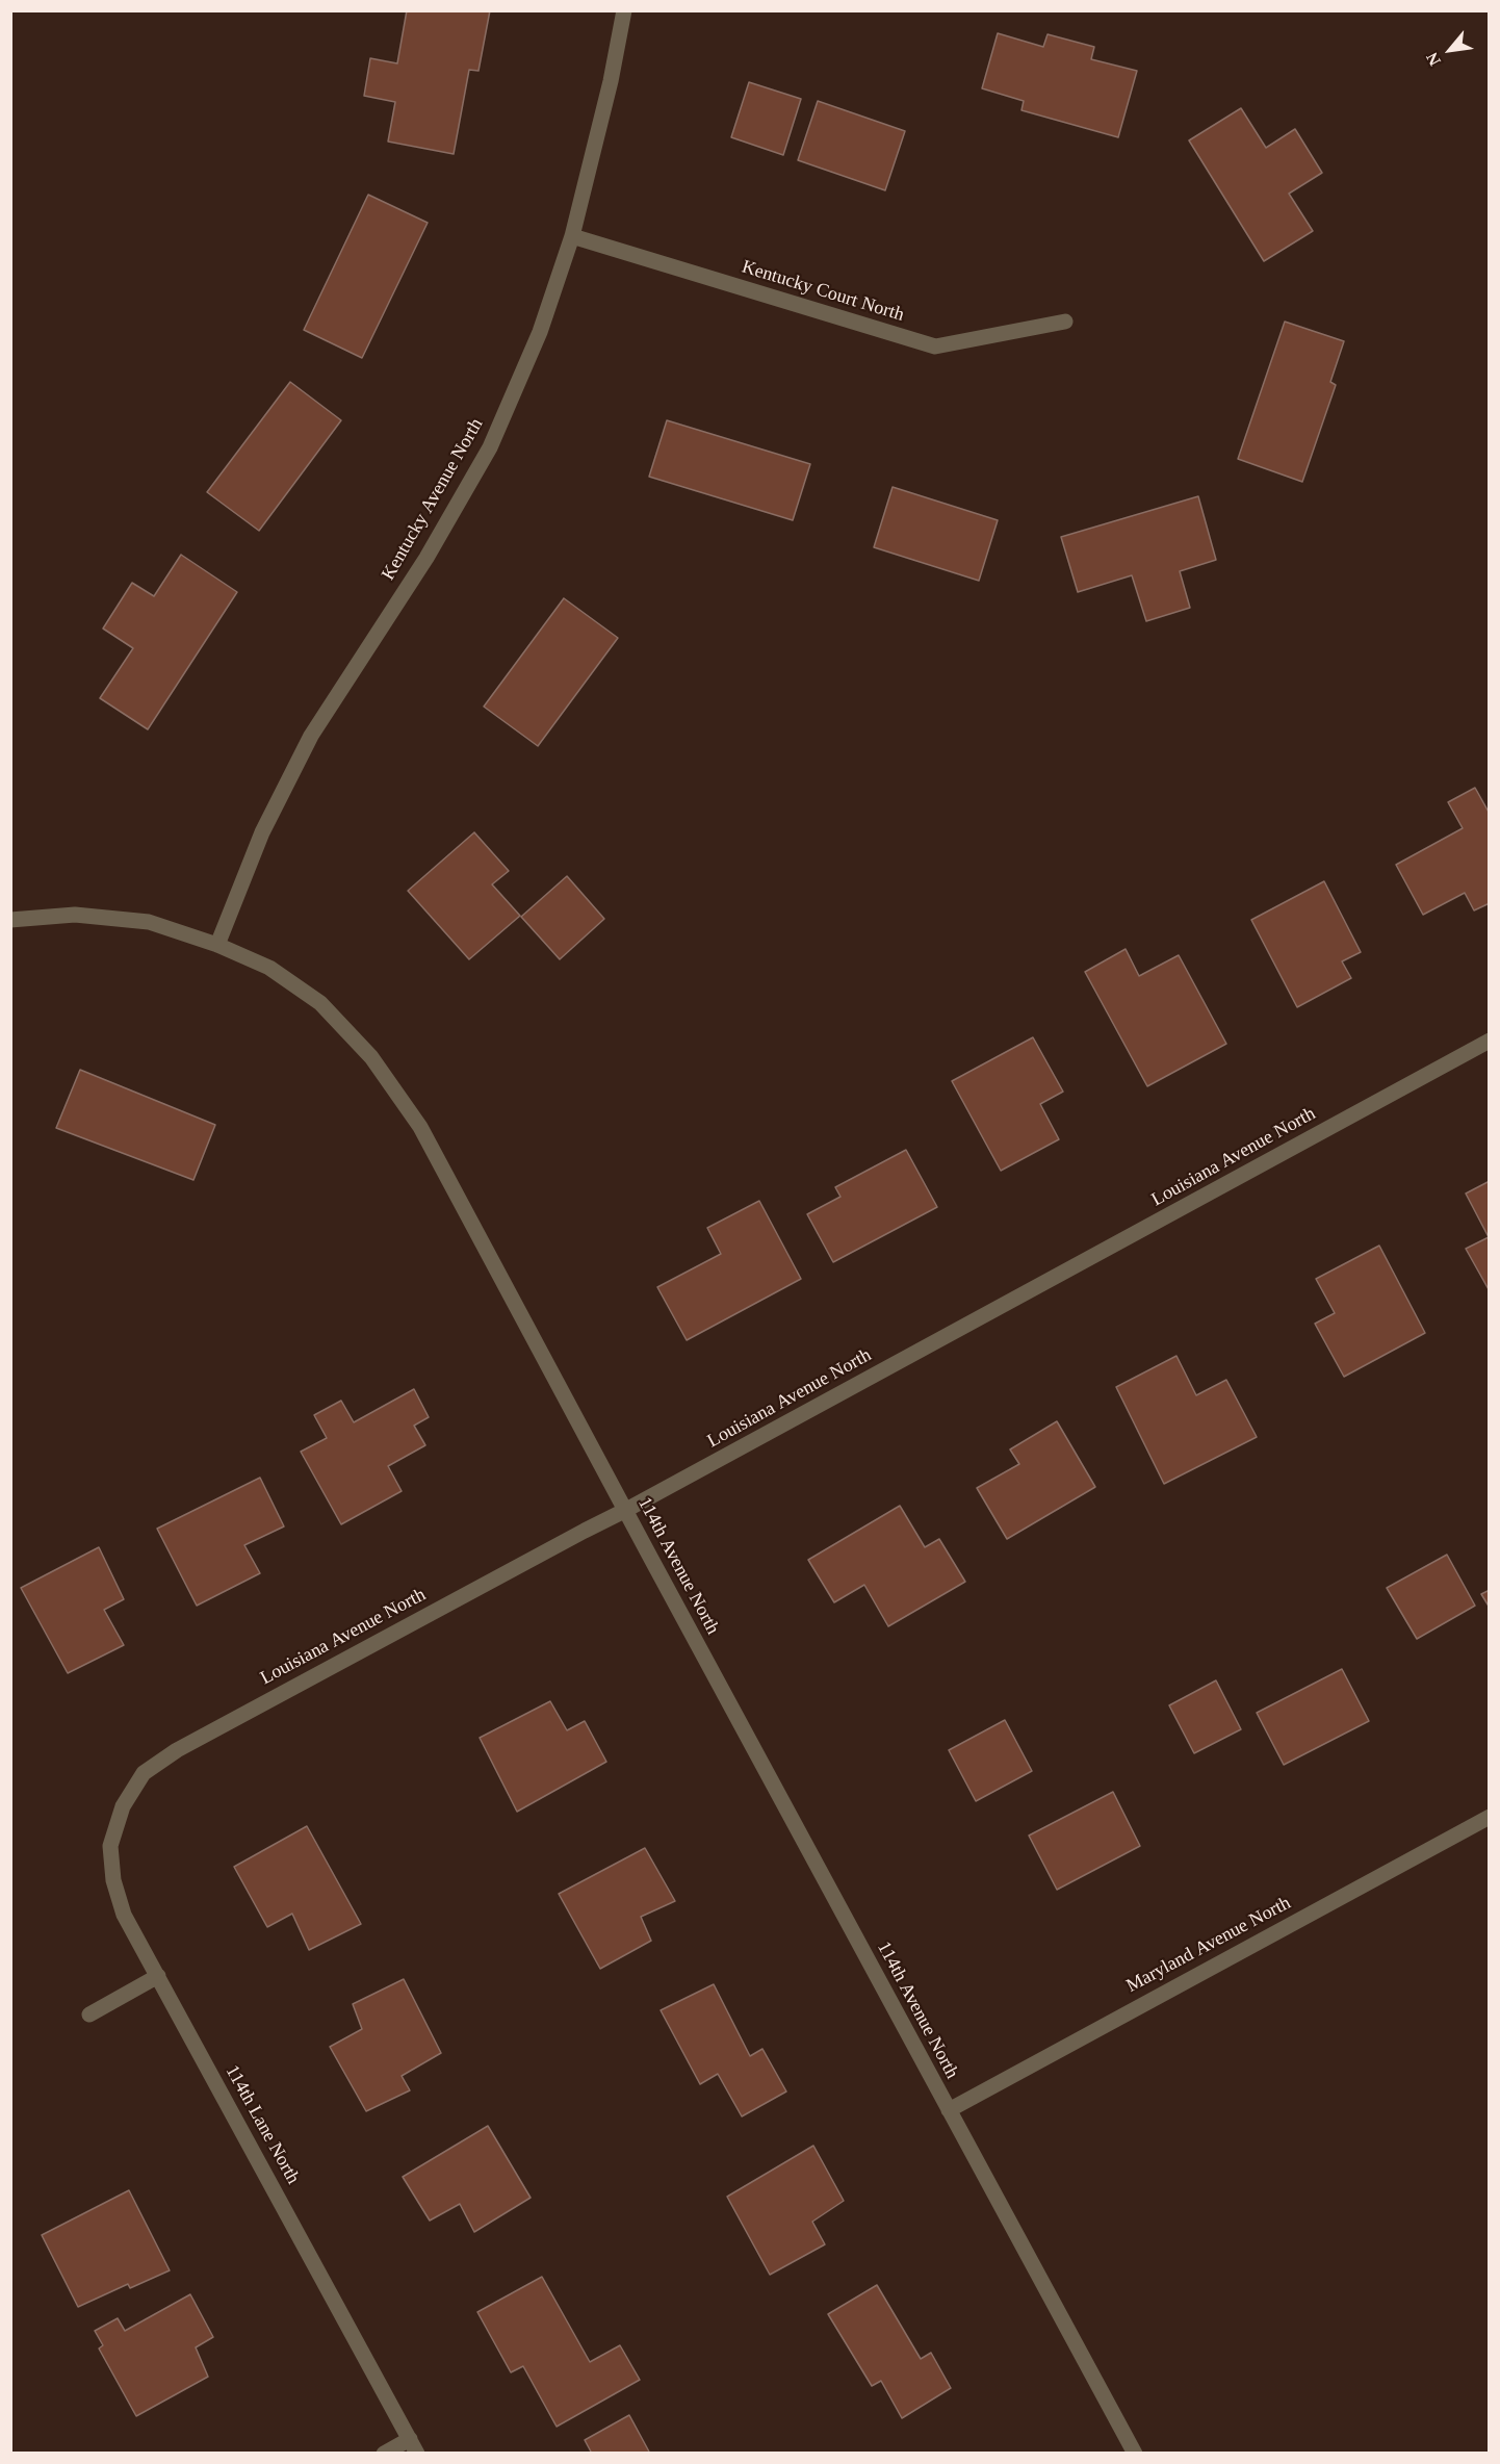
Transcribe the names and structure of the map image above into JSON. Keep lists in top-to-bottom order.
{
  "streets": {
    "street": [
      "Kentucky Court North",
      "Kentucky Avenue North",
      "Louisiana Avenue North",
      "114th Avenue North",
      "Maryland Avenue North",
      "114th Lane North"
    ]
  },
  "crossings": [
    ["Kentucky Court North", "Kentucky Avenue North"],
    ["Kentucky Avenue North", "114th Avenue North"],
    ["Louisiana Avenue North", "114th Avenue North"],
    ["Louisiana Avenue North", "114th Lane North"],
    ["114th Avenue North", "Maryland Avenue North"]
  ],
  "north": "bottom left"
}
